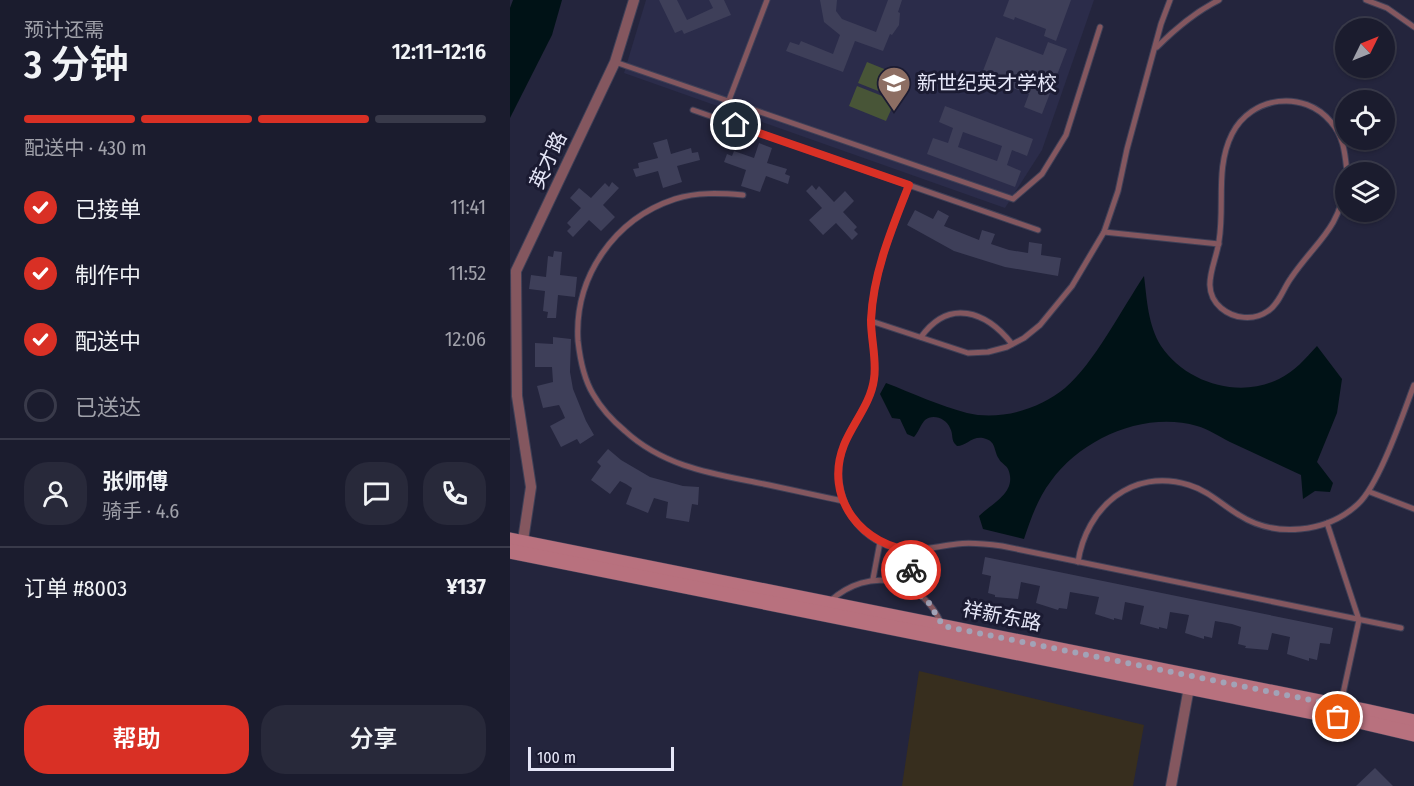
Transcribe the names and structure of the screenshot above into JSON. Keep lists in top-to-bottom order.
{
  "streets": {
    "street": ["英才路", "祥新东路"]
  },
  "crossings": [
    ["英才路", "祥新东路"]
  ],
  "places": {
    "school or university": ["新世纪英才学校"]
  },
  "scale_bar": "100 m",
  "north": "top right",
  "page": {
    "heading": ["3 分钟", "预计还需", "12:11–12:16"],
    "panel": [
      "张师傅",
      "骑手 · 4.6",
      "订单 #8003",
      "¥137"
    ],
    "bar": "配送中 · 430 m",
    "list": [
      ["已接单", "11:41"],
      ["制作中", "11:52"],
      ["配送中", "12:06"],
      "已送达"
    ],
    "buttons": ["帮助", "分享"],
    "scale": "100 m"
  }
}
